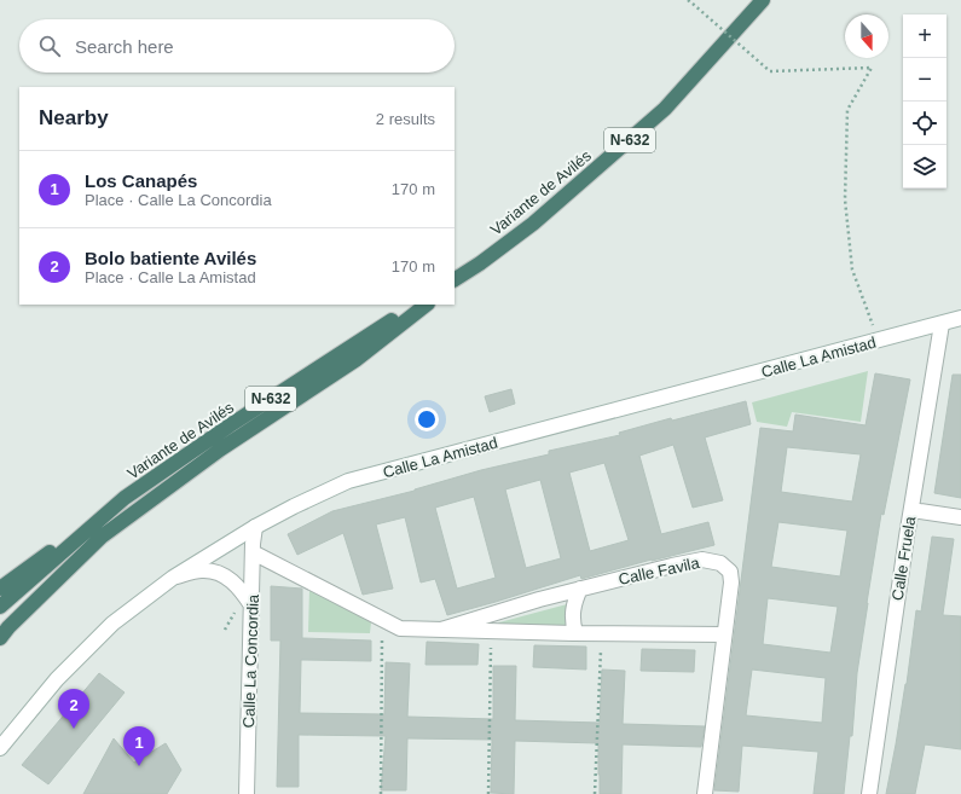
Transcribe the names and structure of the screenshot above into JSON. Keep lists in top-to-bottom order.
{
  "streets": {
    "highway": ["N-632", "Variante de Avilés"],
    "street": [
      "Calle La Amistad",
      "Calle Fruela",
      "Calle Favila",
      "Calle La Concordia"
    ]
  },
  "crossings": [
    ["Calle La Amistad", "Calle Fruela"],
    ["Calle La Amistad", "Calle La Concordia"],
    ["Calle Favila", "Calle La Concordia"]
  ],
  "north": "bottom",
  "page": {
    "map_buttons": ["+", "−"],
    "search": "Search here",
    "heading": ["Nearby", "2 results"],
    "list": [
      {
        "mark": "1",
        "name": "Los Canapés",
        "note": "Place · Calle La Concordia",
        "value": "170 m"
      },
      {
        "mark": "2",
        "name": "Bolo batiente Avilés",
        "note": "Place · Calle La Amistad",
        "value": "170 m"
      }
    ],
    "pins": ["2", "1"]
  }
}
